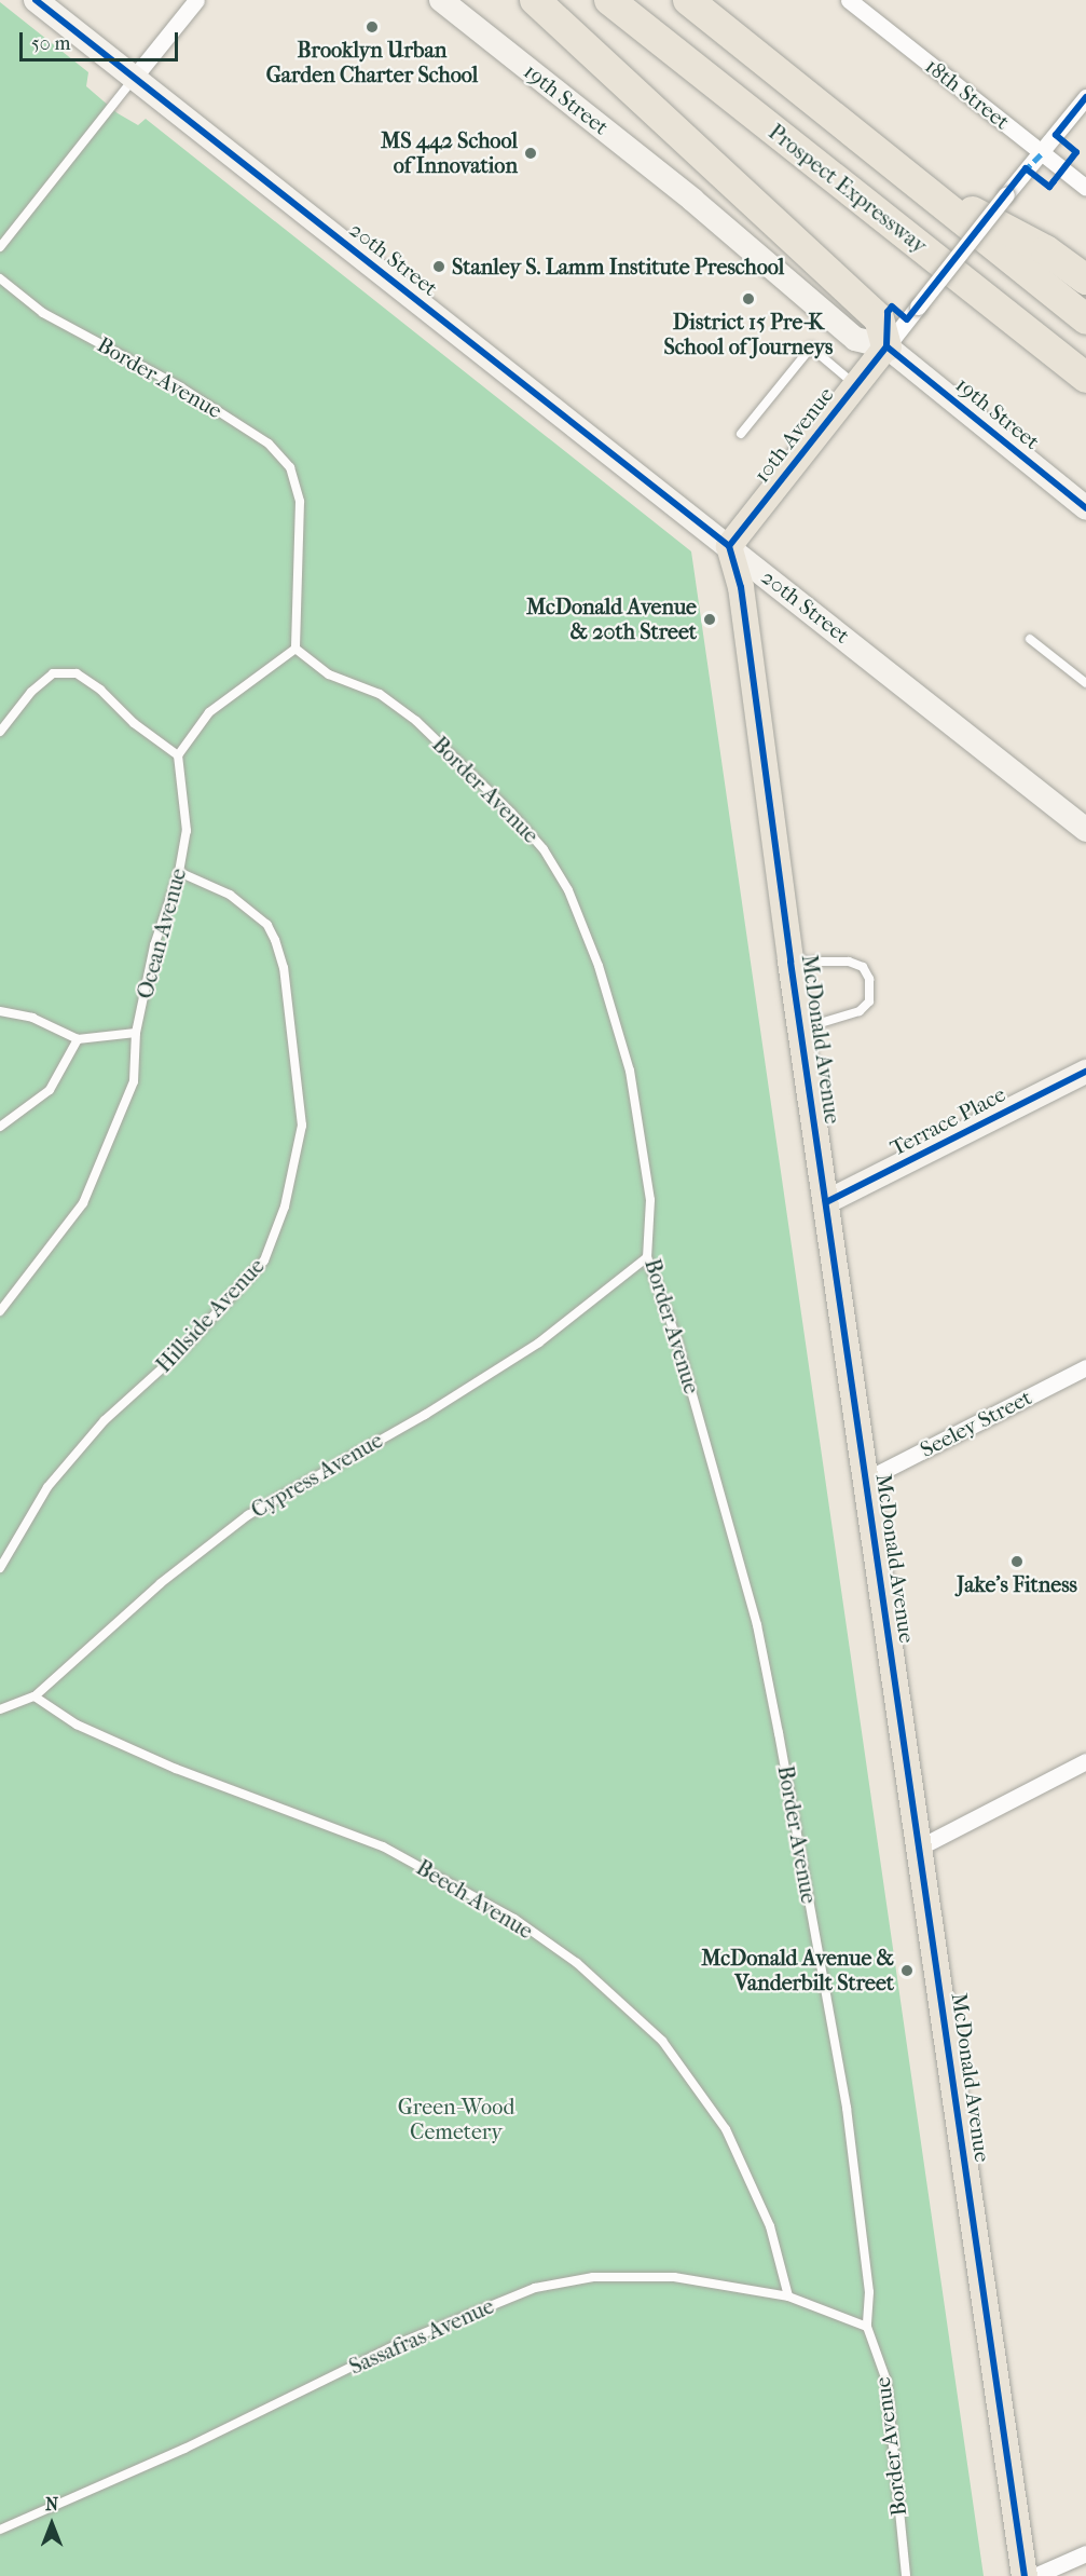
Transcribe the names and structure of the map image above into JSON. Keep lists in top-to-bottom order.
{
  "streets": {
    "highway": ["Prospect Expressway"],
    "main road": [
      "19th Street",
      "20th Street",
      "10th Avenue",
      "McDonald Avenue",
      "Terrace Place"
    ],
    "street": ["18th Street", "Seeley Street"],
    "lane": [
      "Border Avenue",
      "Ocean Avenue",
      "Hillside Avenue",
      "Cypress Avenue",
      "Beech Avenue",
      "Sassafras Avenue"
    ]
  },
  "crossings": [
    ["18th Street", "10th Avenue"],
    ["19th Street", "10th Avenue"],
    ["20th Street", "10th Avenue"],
    ["20th Street", "McDonald Avenue"],
    ["Border Avenue", "Cypress Avenue"],
    ["Border Avenue", "Sassafras Avenue"],
    ["10th Avenue", "McDonald Avenue"],
    ["Ocean Avenue", "Hillside Avenue"],
    ["McDonald Avenue", "Terrace Place"],
    ["McDonald Avenue", "Seeley Street"],
    ["Cypress Avenue", "Beech Avenue"],
    ["Beech Avenue", "Sassafras Avenue"]
  ],
  "parks": ["Green-Wood Cemetery"],
  "places": [
    "Brooklyn Urban Garden Charter School",
    "MS 442 School of Innovation",
    "Stanley S. Lamm Institute Preschool",
    "District 15 Pre-K School of Journeys",
    "McDonald Avenue & 20th Street",
    "Jake's Fitness",
    "McDonald Avenue & Vanderbilt Street"
  ],
  "scale_bar": "50 m",
  "north": "top"
}
